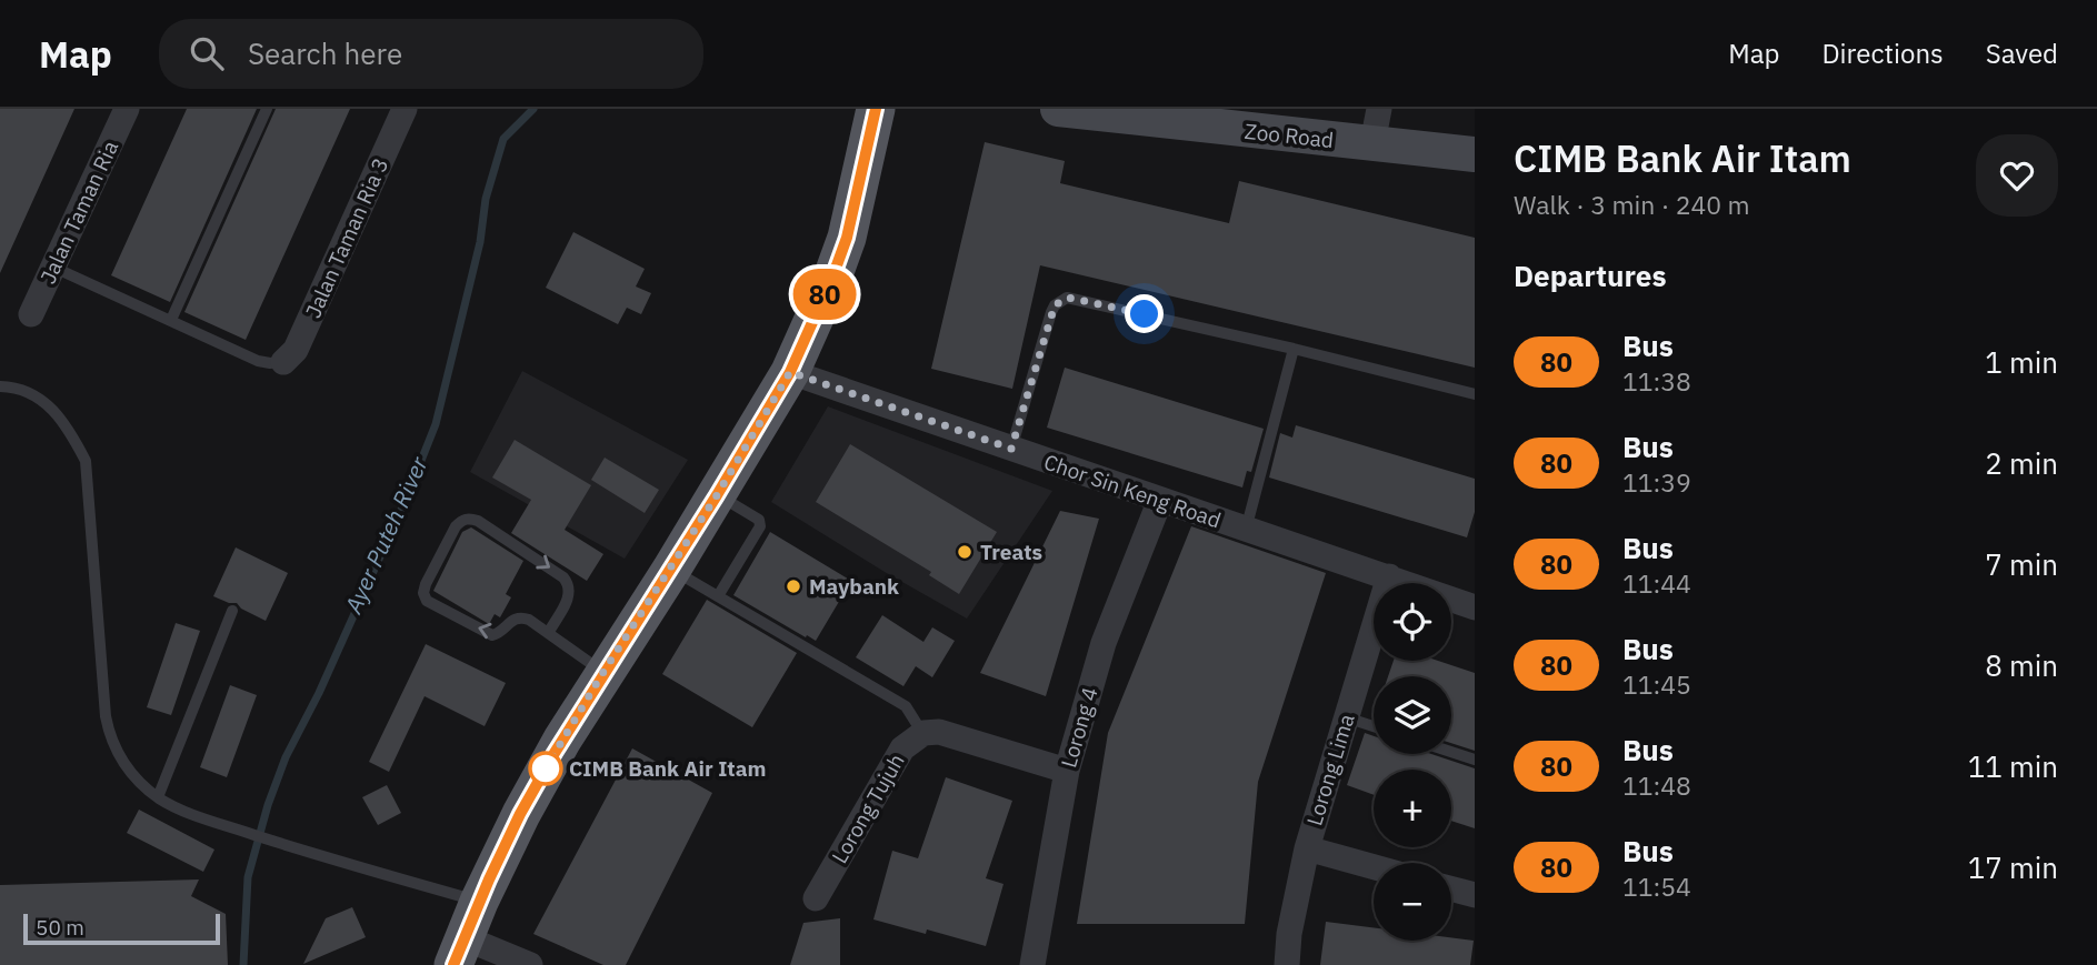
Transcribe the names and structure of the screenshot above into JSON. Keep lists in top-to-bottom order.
{
  "streets": {
    "main road": ["Zoo Road"],
    "street": [
      "Jalan Taman Ria",
      "Jalan Taman Ria 3",
      "Chor Sin Keng Road",
      "Lorong 4",
      "Lorong Lima",
      "Lorong Tujuh"
    ]
  },
  "crossings": [
    ["Chor Sin Keng Road", "Lorong 4"],
    ["Chor Sin Keng Road", "Lorong Lima"],
    ["Lorong 4", "Lorong Tujuh"]
  ],
  "water": ["Ayer Puteh River"],
  "places": ["Treats", "Maybank", "CIMB Bank Air Itam"],
  "lines": ["bus line 80"],
  "scale_bar": "50 m",
  "page": {
    "header": "Map",
    "search": "Search here",
    "nav": ["Map", "Directions", "Saved"],
    "on_map": "80",
    "heading": [
      ["CIMB Bank Air Itam", "Walk · 3 min · 240 m"],
      "Departures"
    ],
    "list": [
      {
        "mark": "80",
        "name": "Bus",
        "note": "11:38",
        "value": "1 min"
      },
      {
        "mark": "80",
        "name": "Bus",
        "note": "11:39",
        "value": "2 min"
      },
      {
        "mark": "80",
        "name": "Bus",
        "note": "11:44",
        "value": "7 min"
      },
      {
        "mark": "80",
        "name": "Bus",
        "note": "11:45",
        "value": "8 min"
      },
      {
        "mark": "80",
        "name": "Bus",
        "note": "11:48",
        "value": "11 min"
      },
      {
        "mark": "80",
        "name": "Bus",
        "note": "11:54",
        "value": "17 min"
      }
    ],
    "map_buttons": ["+", "−"],
    "scale": "50 m"
  }
}
